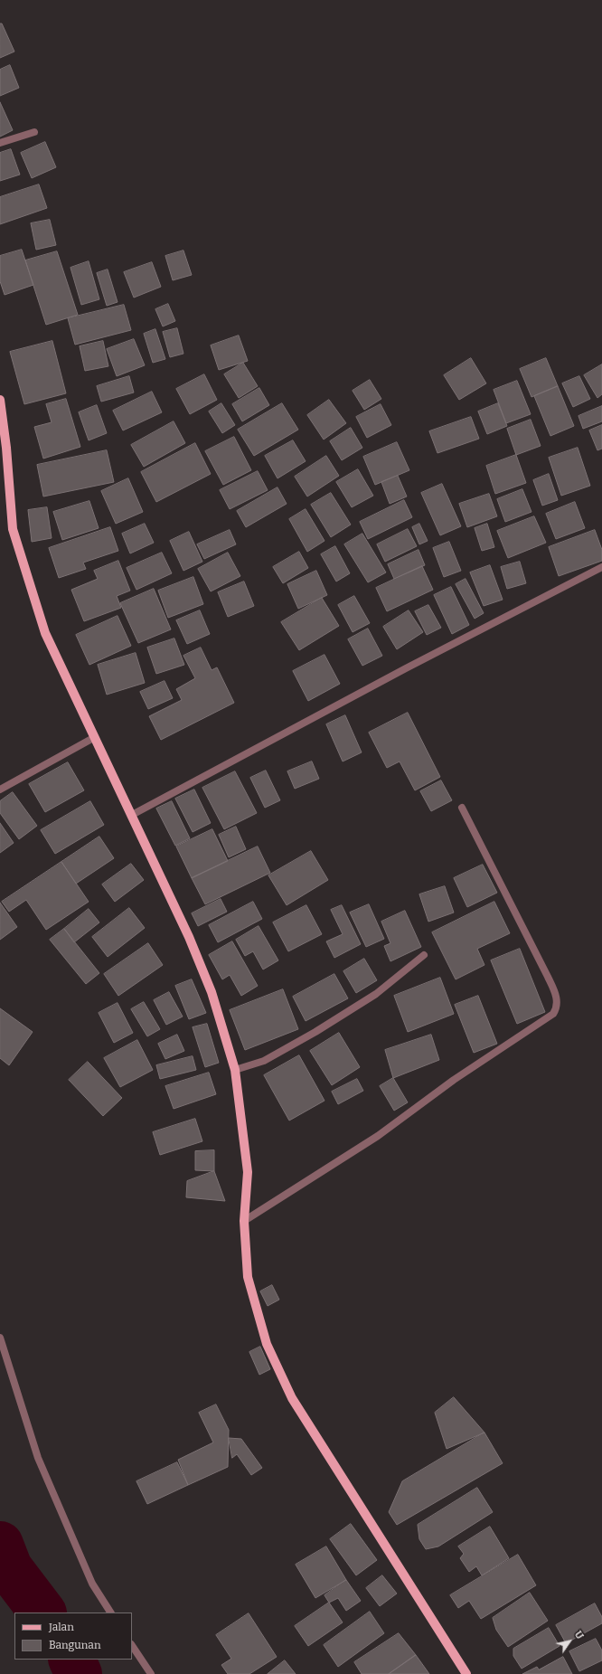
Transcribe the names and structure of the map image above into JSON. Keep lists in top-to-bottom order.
{
  "legend": ["Jalan", "Bangunan"],
  "north": "top right"
}
